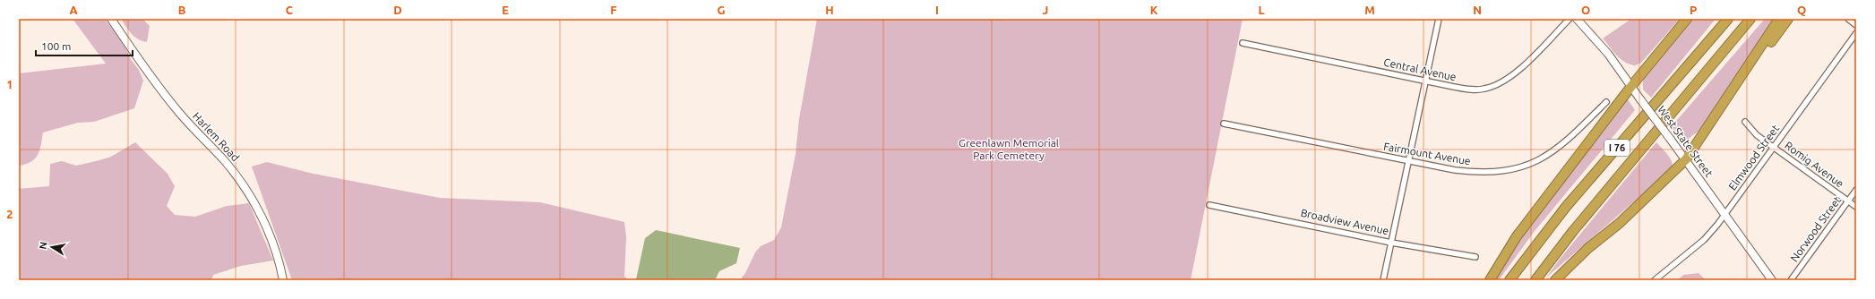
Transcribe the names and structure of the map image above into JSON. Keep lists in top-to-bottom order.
{
  "streets": {
    "highway": ["I 76"],
    "street": [
      "Central Avenue",
      "Harlem Road",
      "West State Street",
      "Fairmount Avenue",
      "Elmwood Street",
      "Romig Avenue",
      "Broadview Avenue",
      "Norwood Street"
    ]
  },
  "crossings": [
    ["West State Street", "Elmwood Street"],
    ["Elmwood Street", "Romig Avenue"],
    ["Romig Avenue", "Norwood Street"]
  ],
  "parks": ["Greenlawn Memorial Park Cemetery"],
  "scale_bar": "100 m",
  "north": "left",
  "grid": {
    "columns": [
      "A",
      "B",
      "C",
      "D",
      "E",
      "F",
      "G",
      "H",
      "I",
      "J",
      "K",
      "L",
      "M",
      "N",
      "O",
      "P",
      "Q"
    ],
    "rows": ["1", "2"]
  }
}
